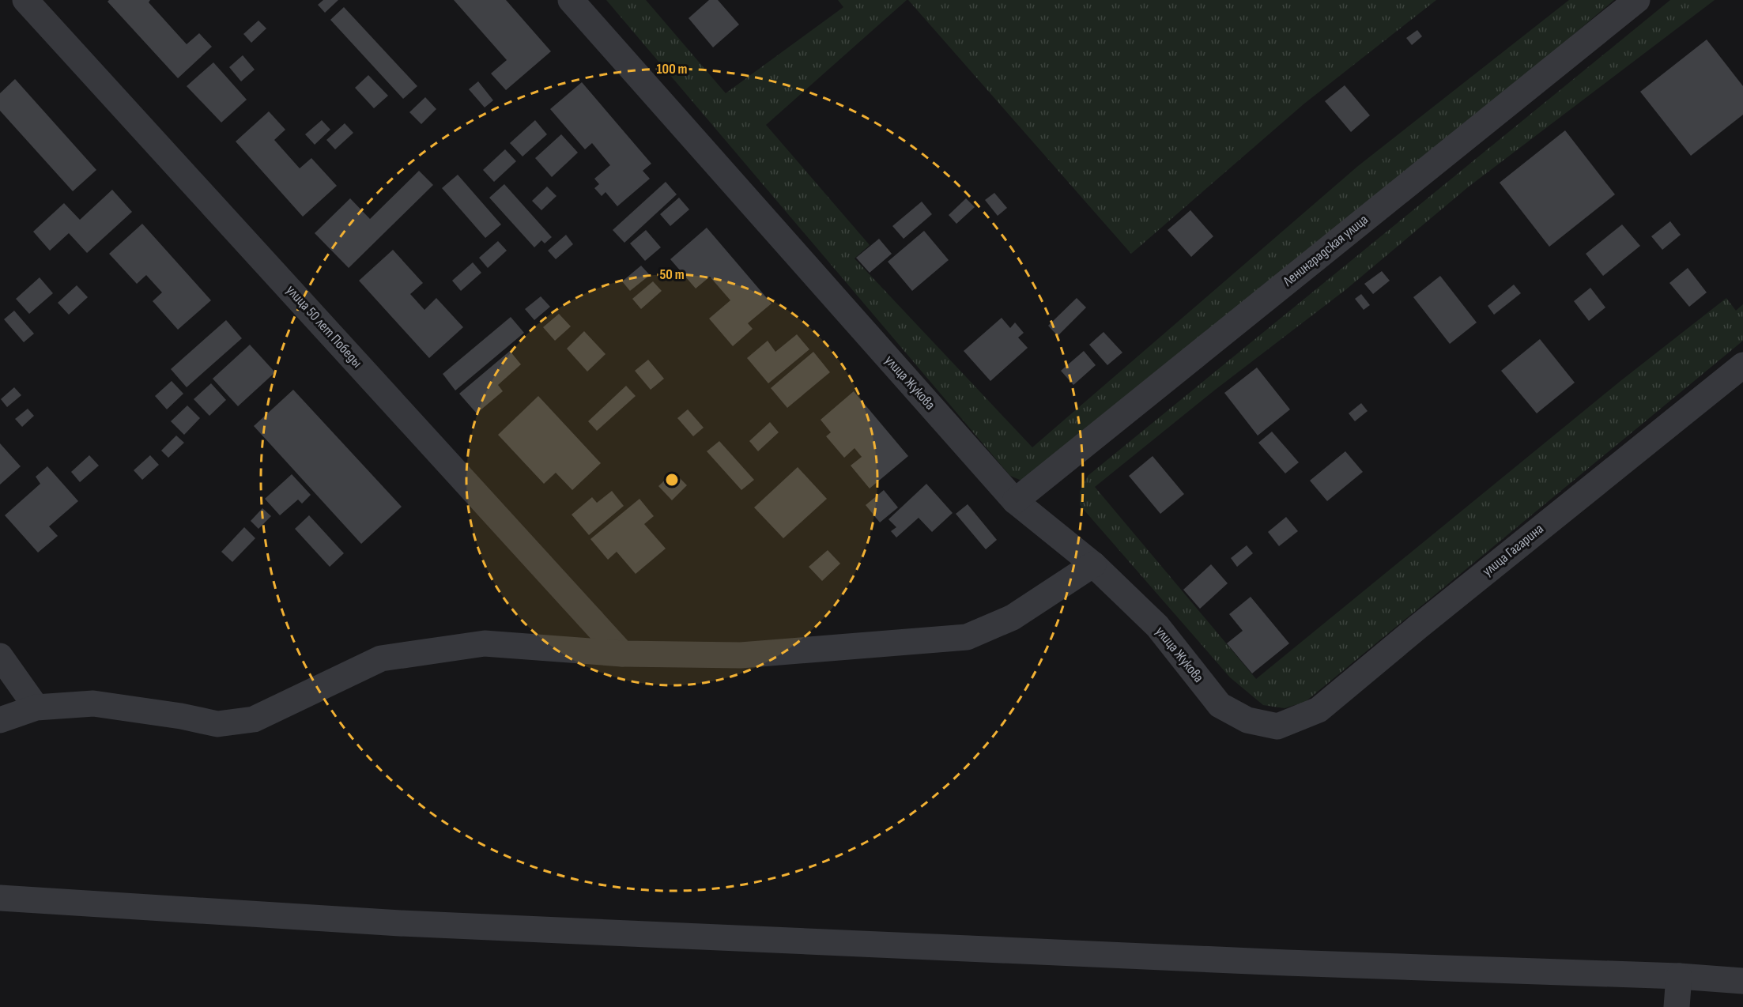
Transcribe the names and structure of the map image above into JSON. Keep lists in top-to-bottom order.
{
  "streets": {
    "street": [
      "Ленинградская улица",
      "улица 50 лет Победы",
      "улица Жукова",
      "улица Гагарина"
    ]
  },
  "crossings": [
    ["Ленинградская улица", "улица Жукова"],
    ["улица Жукова", "улица Гагарина"]
  ],
  "rings": ["100 m", "50 m"]
}
